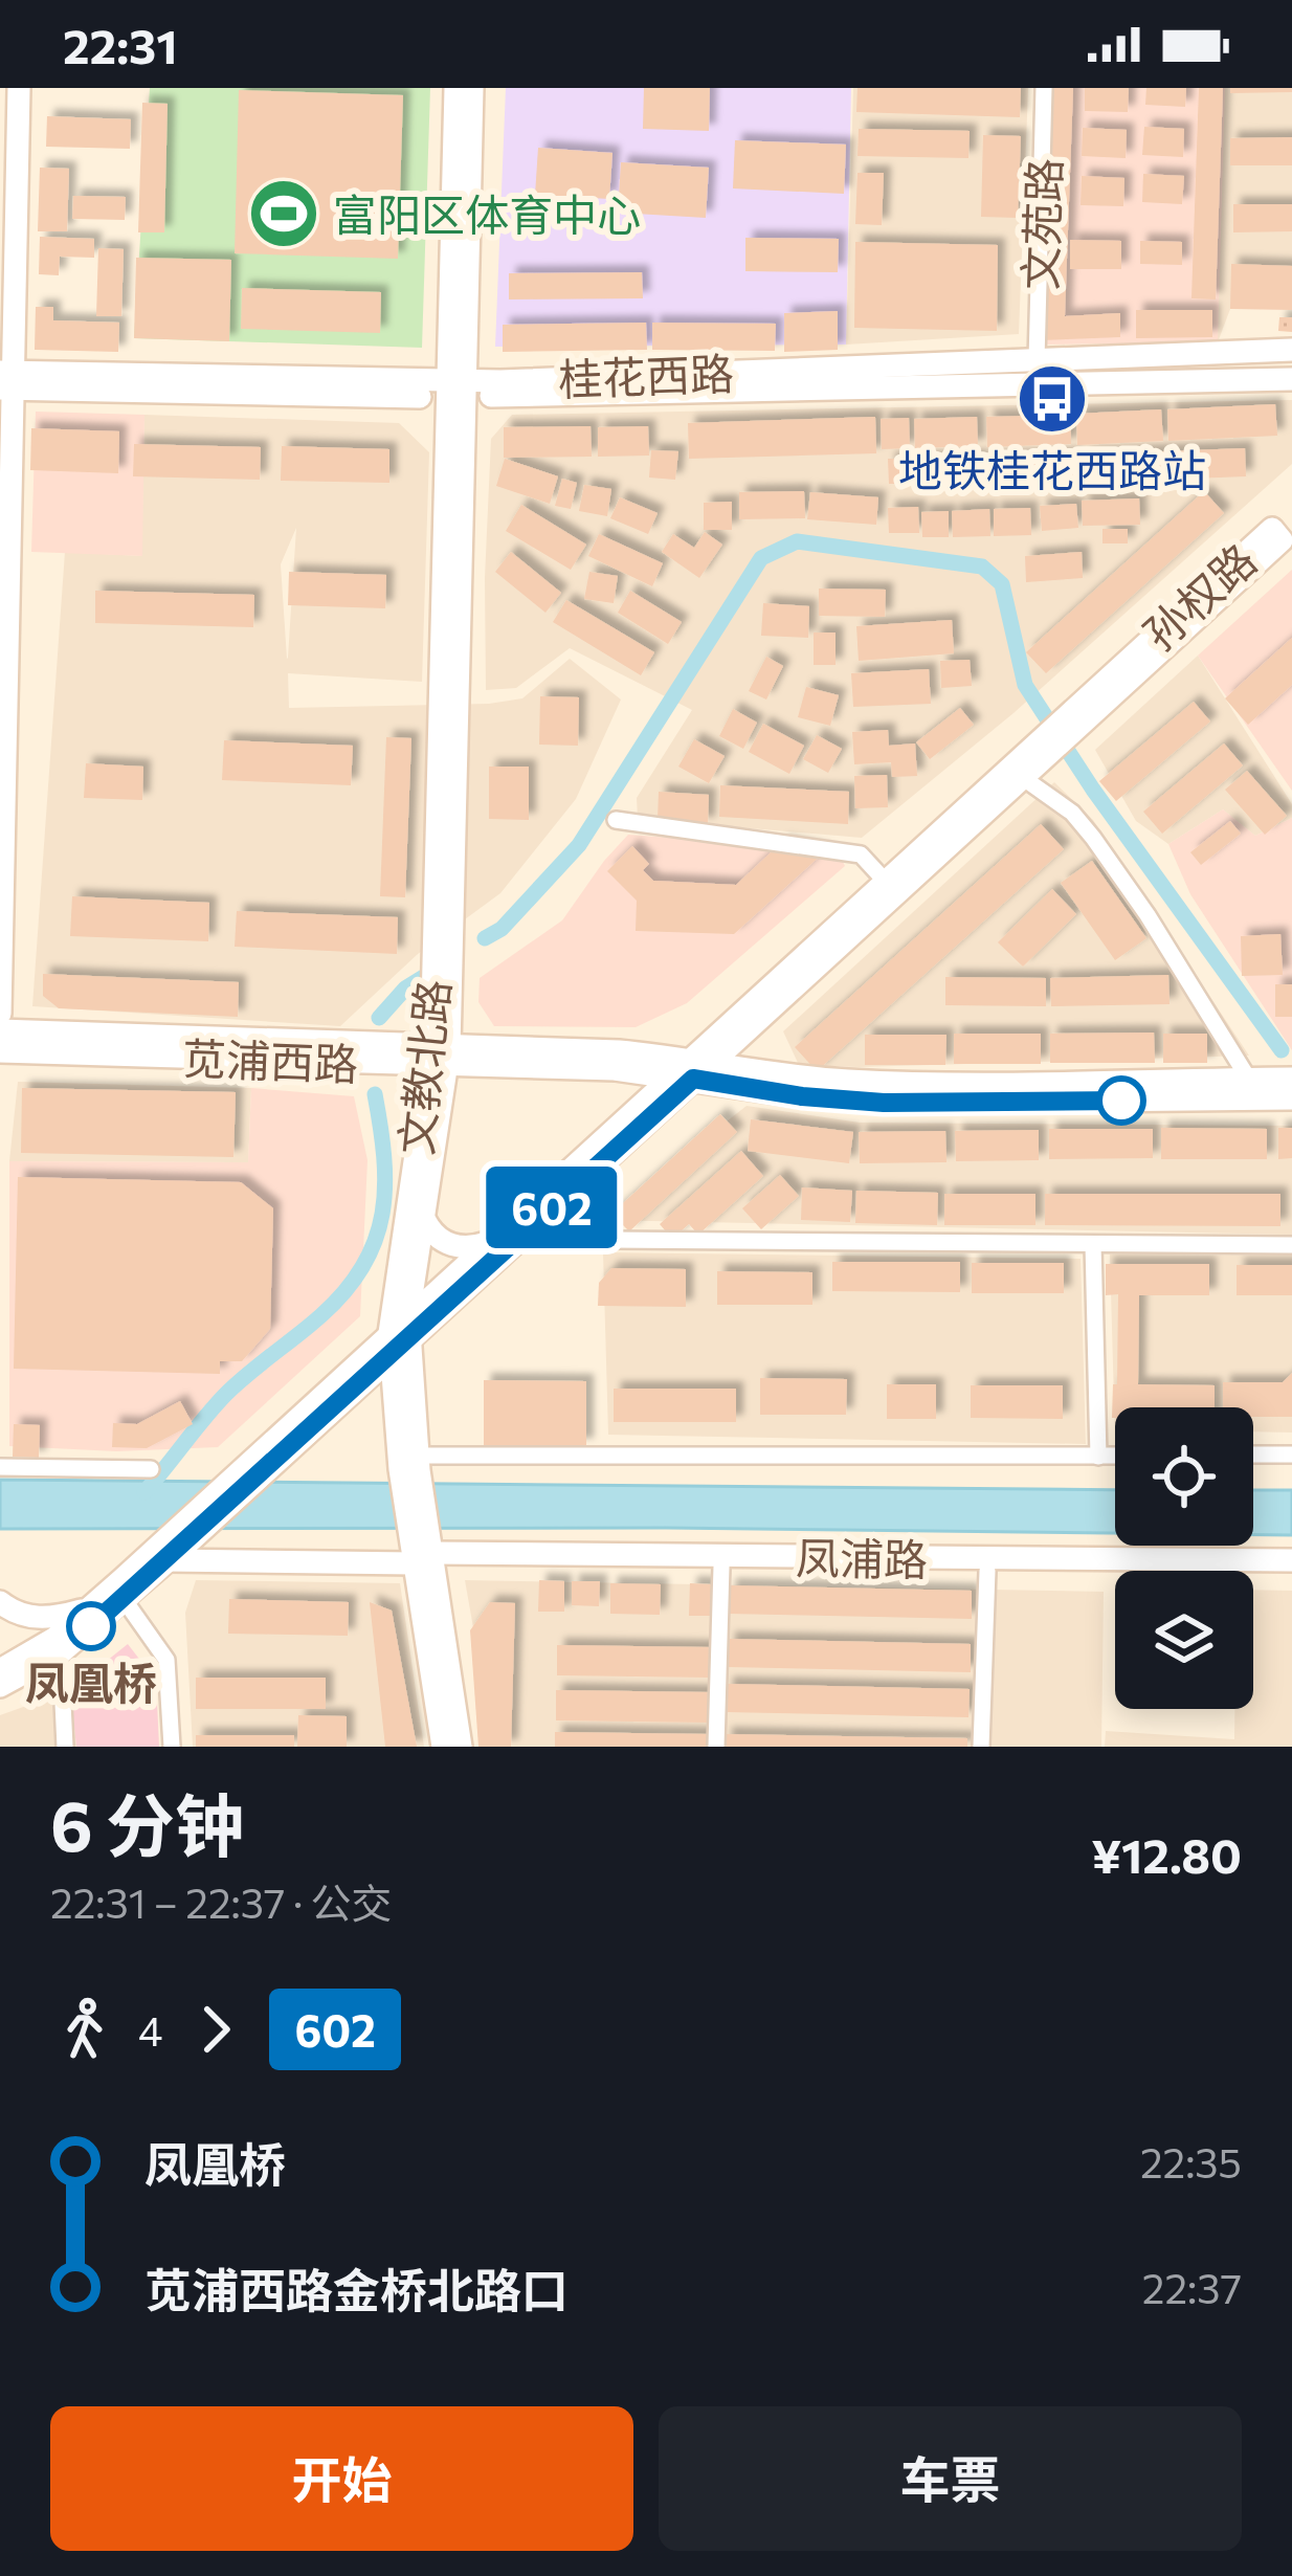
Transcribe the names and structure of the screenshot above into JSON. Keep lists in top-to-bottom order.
{
  "streets": {
    "street": [
      "文苑路",
      "桂花西路",
      "孙权路",
      "苋浦西路",
      "文教北路",
      "凤浦路"
    ]
  },
  "crossings": [
    ["文苑路", "桂花西路"],
    ["桂花西路", "文教北路"],
    ["孙权路", "苋浦西路"],
    ["孙权路", "文教北路"],
    ["孙权路", "凤浦路"],
    ["苋浦西路", "文教北路"],
    ["文教北路", "凤浦路"]
  ],
  "places": {
    "sports": ["富阳区体育中心"],
    "bus stop": ["地铁桂花西路站"],
    "other": ["凤凰桥"]
  },
  "lines": ["bus line 602"],
  "page": {
    "status": "22:31",
    "on_map": "602",
    "heading": ["6 分钟", "22:31 – 22:37 · 公交", "¥12.80"],
    "legs": ["4", "602"],
    "list": [
      {
        "name": "凤凰桥",
        "value": "22:35"
      },
      {
        "name": "苋浦西路金桥北路口",
        "value": "22:37"
      }
    ],
    "buttons": ["开始", "车票"]
  }
}
